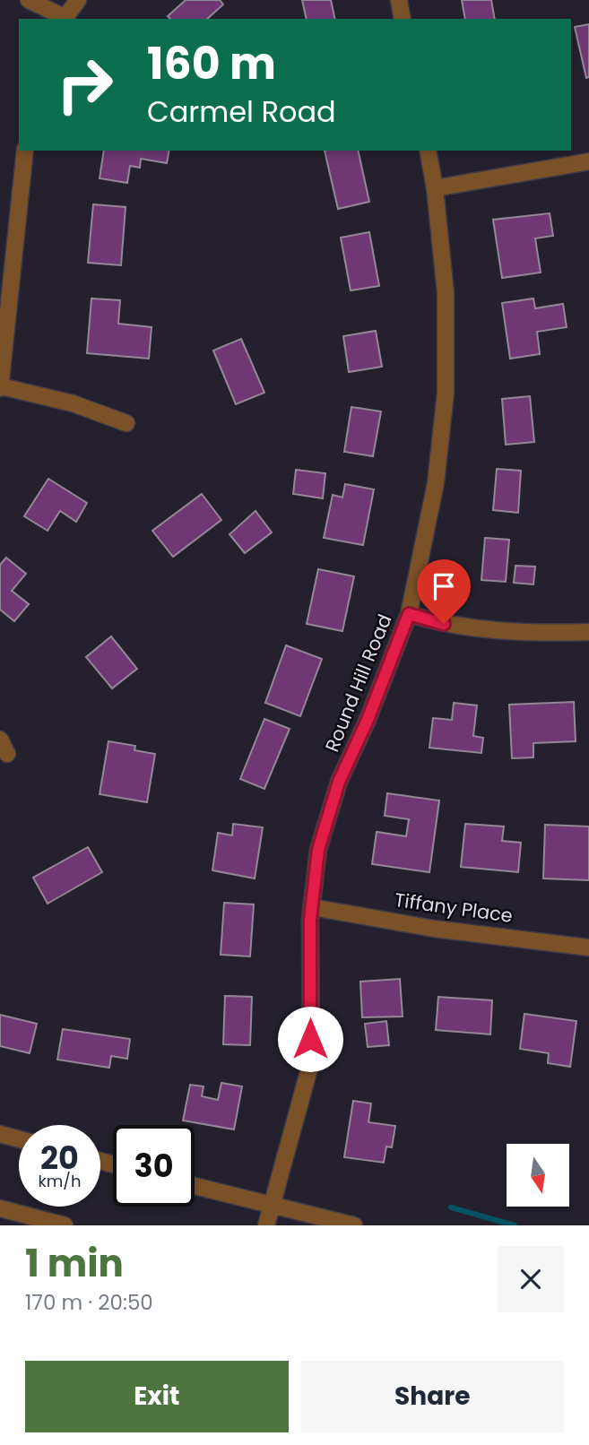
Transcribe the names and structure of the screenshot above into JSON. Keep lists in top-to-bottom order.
{
  "streets": {
    "street": ["Round Hill Road", "Tiffany Place"]
  },
  "crossings": [
    ["Round Hill Road", "Tiffany Place"]
  ],
  "north": "bottom",
  "page": {
    "turn": ["160 m", "Carmel Road"],
    "speed": "20 km/h",
    "limit": "30",
    "heading": ["1 min", "170 m · 20:50"],
    "buttons": ["Exit", "Share"]
  }
}
